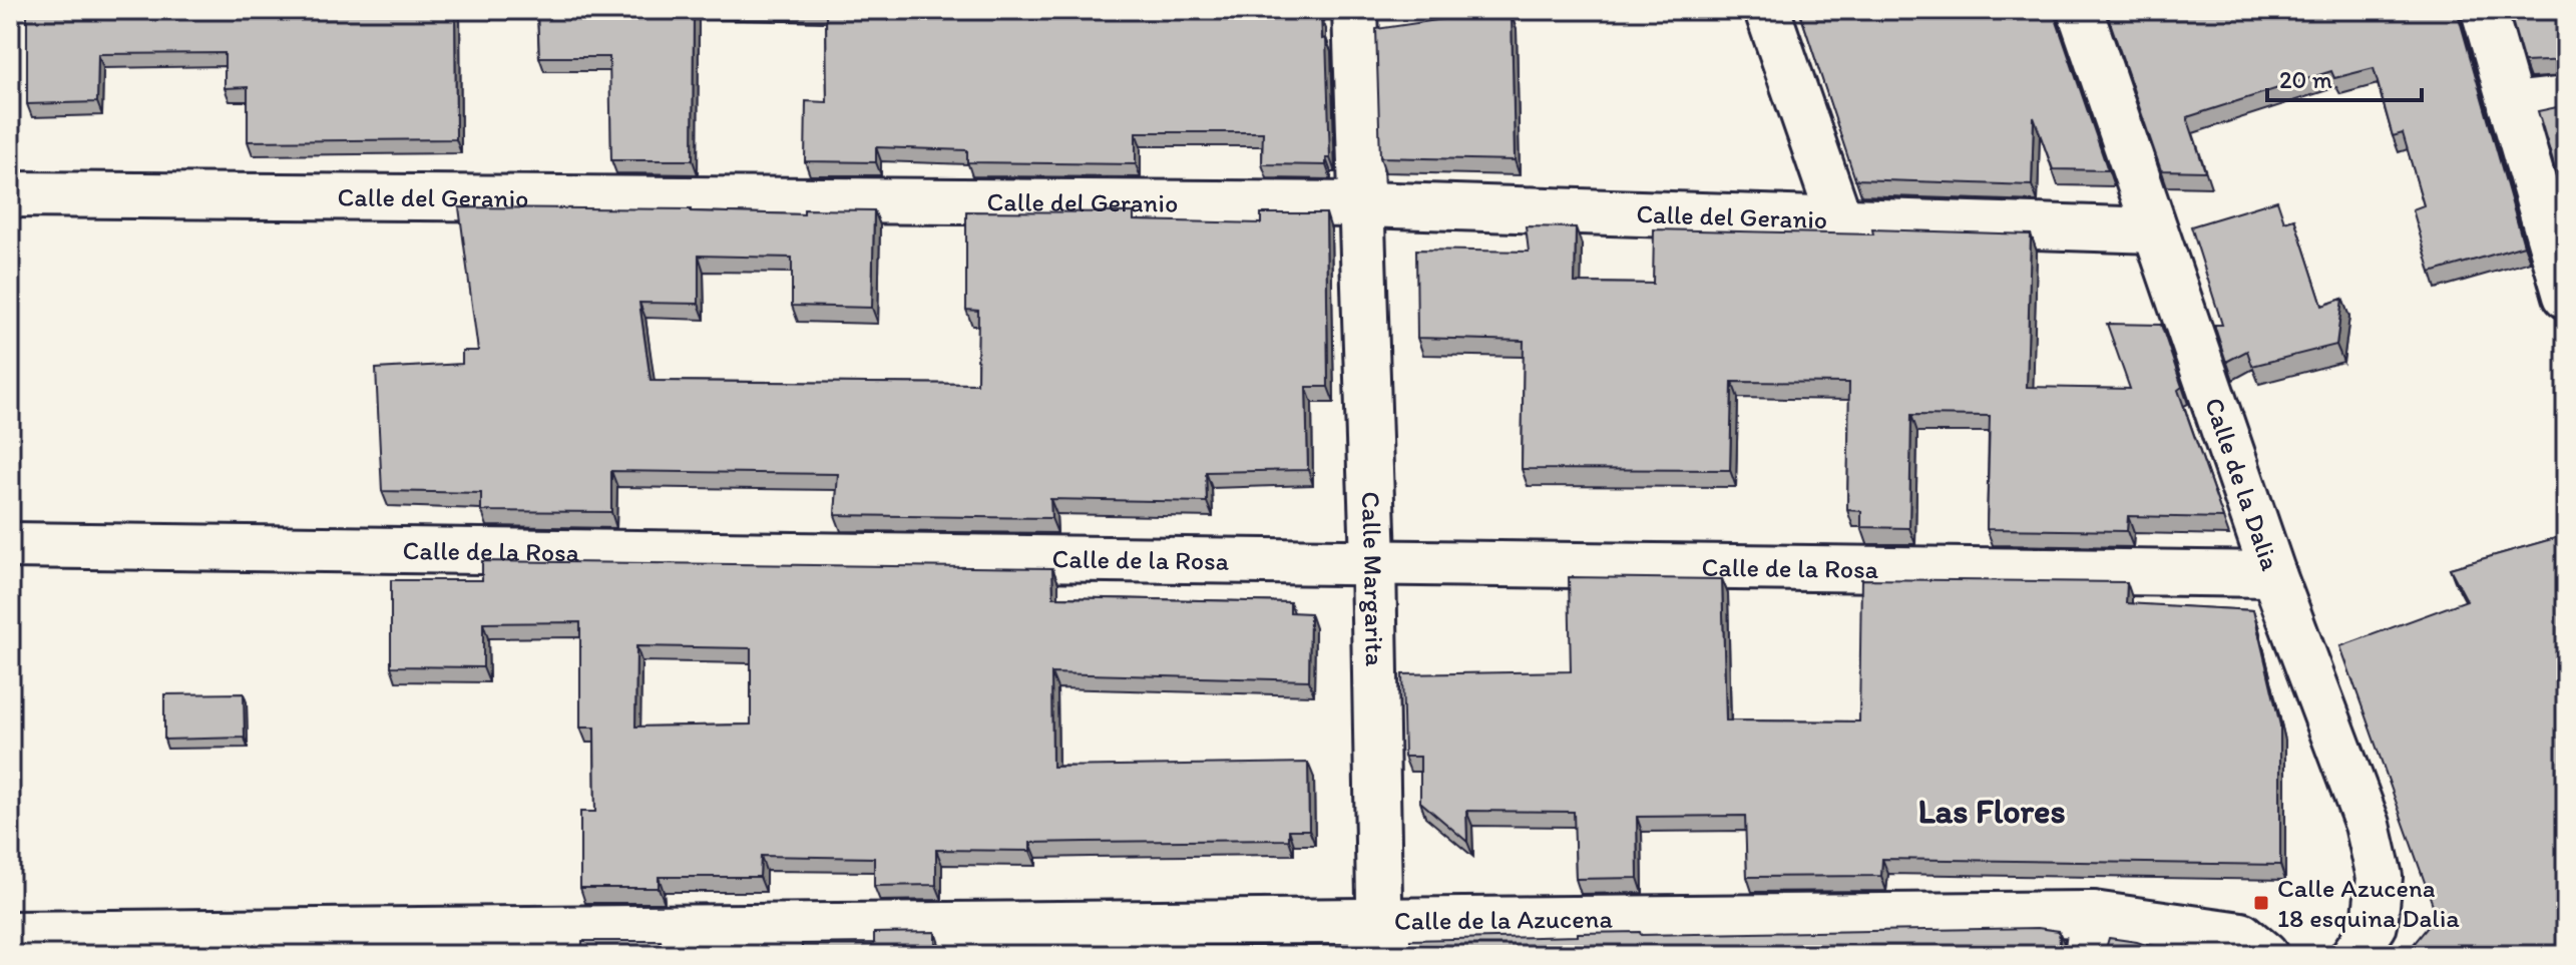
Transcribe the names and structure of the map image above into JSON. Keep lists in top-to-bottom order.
{
  "streets": {
    "street": [
      "Calle del Geranio",
      "Calle de la Dalia",
      "Calle de la Rosa",
      "Calle Margarita",
      "Calle de la Azucena"
    ]
  },
  "crossings": [
    ["Calle del Geranio", "Calle de la Dalia"],
    ["Calle del Geranio", "Calle Margarita"],
    ["Calle de la Dalia", "Calle de la Rosa"],
    ["Calle de la Rosa", "Calle Margarita"],
    ["Calle Margarita", "Calle de la Azucena"]
  ],
  "districts": ["Las Flores"],
  "places": {
    "transit": ["Calle Azucena 18 esquina Dalia"]
  },
  "scale_bar": "20 m"
}
